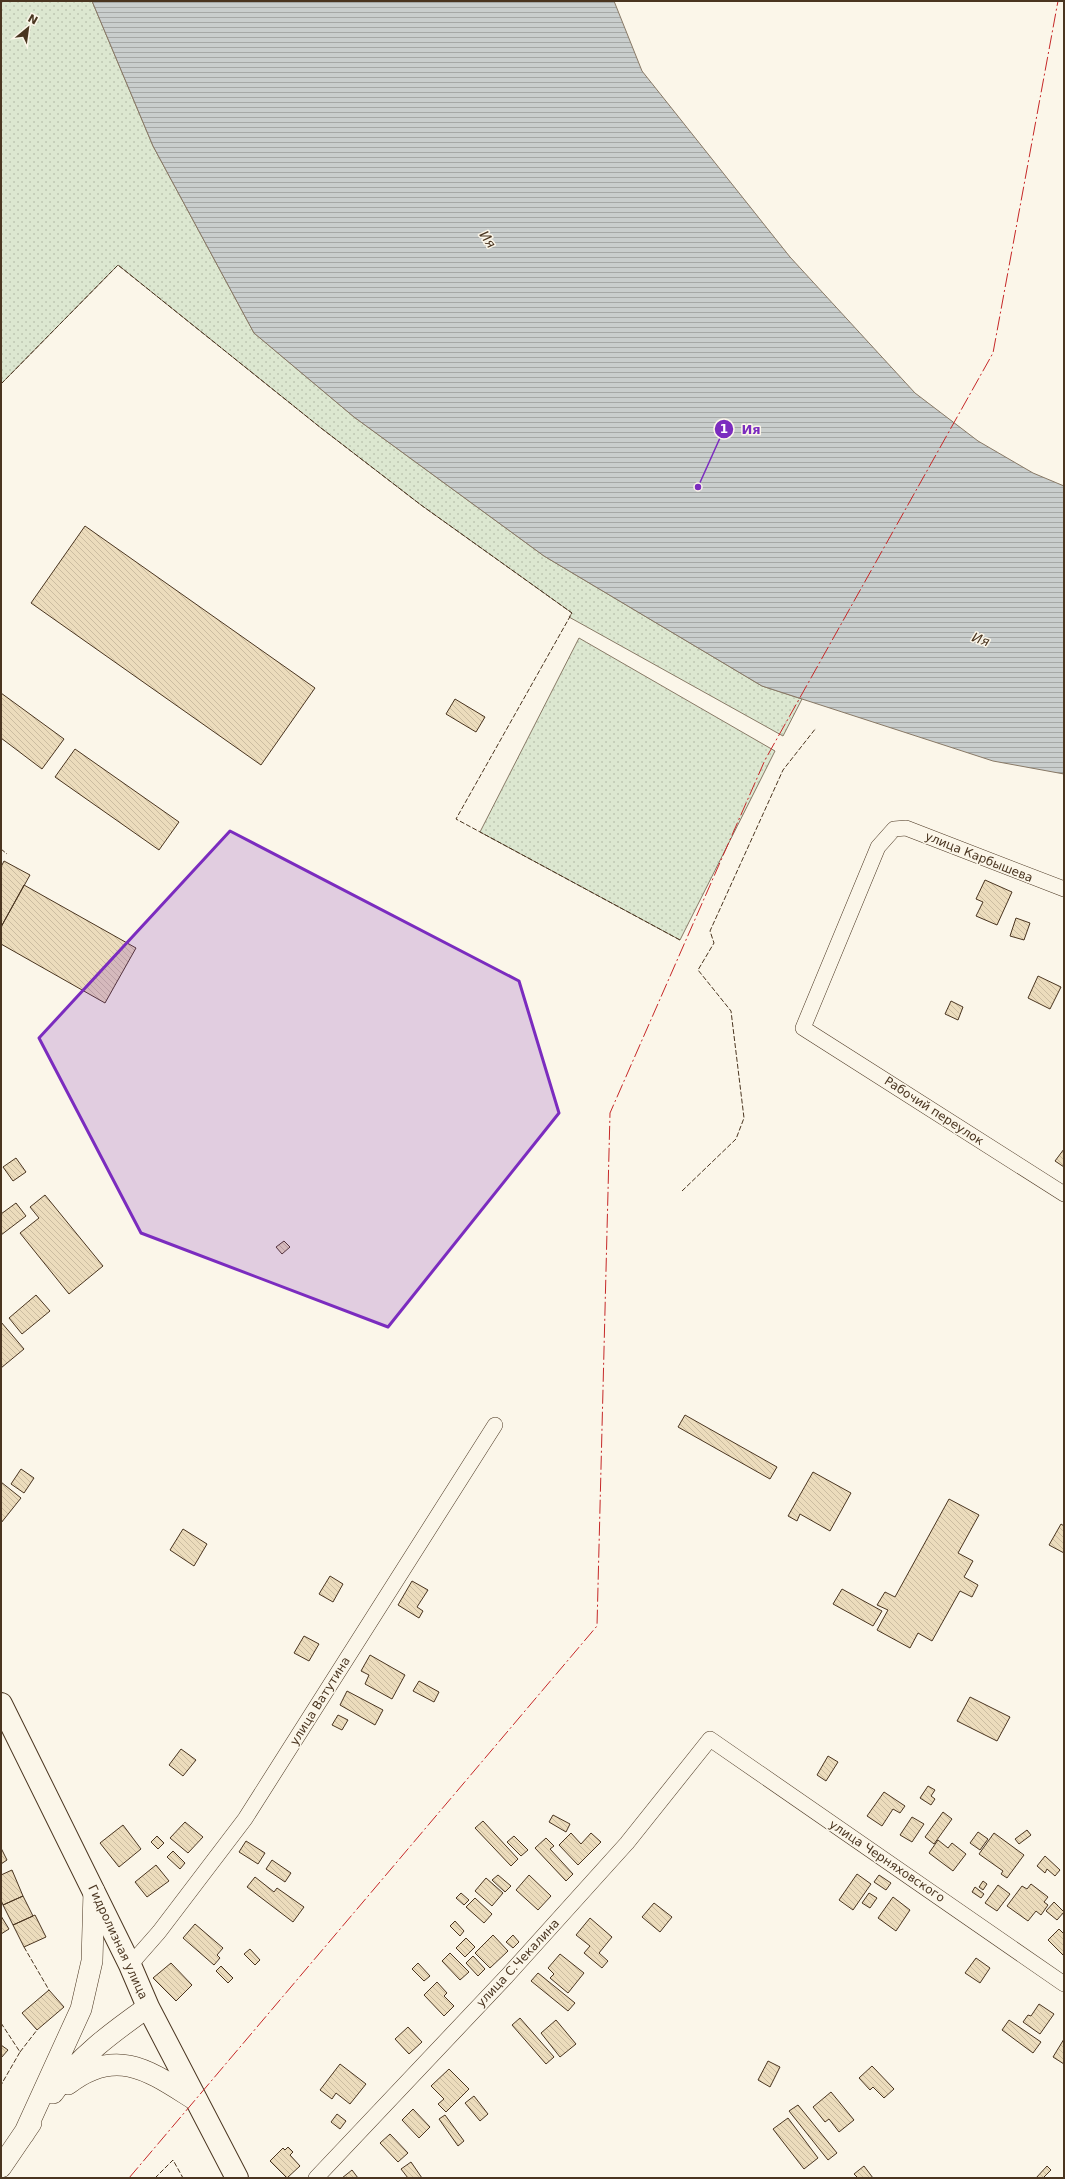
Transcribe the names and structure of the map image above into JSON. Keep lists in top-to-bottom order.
{
  "streets": {
    "highway": ["Гидролизная улица"],
    "street": [
      "улица Карбышева",
      "Рабочий переулок",
      "улица Ватутина",
      "улица Черняховского",
      "улица С.Чекалина"
    ]
  },
  "crossings": [
    ["улица Карбышева", "Рабочий переулок"],
    ["улица Ватутина", "Гидролизная улица"],
    ["улица Черняховского", "улица С.Чекалина"]
  ],
  "water": ["Ия"],
  "places": ["Ия"],
  "north": "top right"
}
